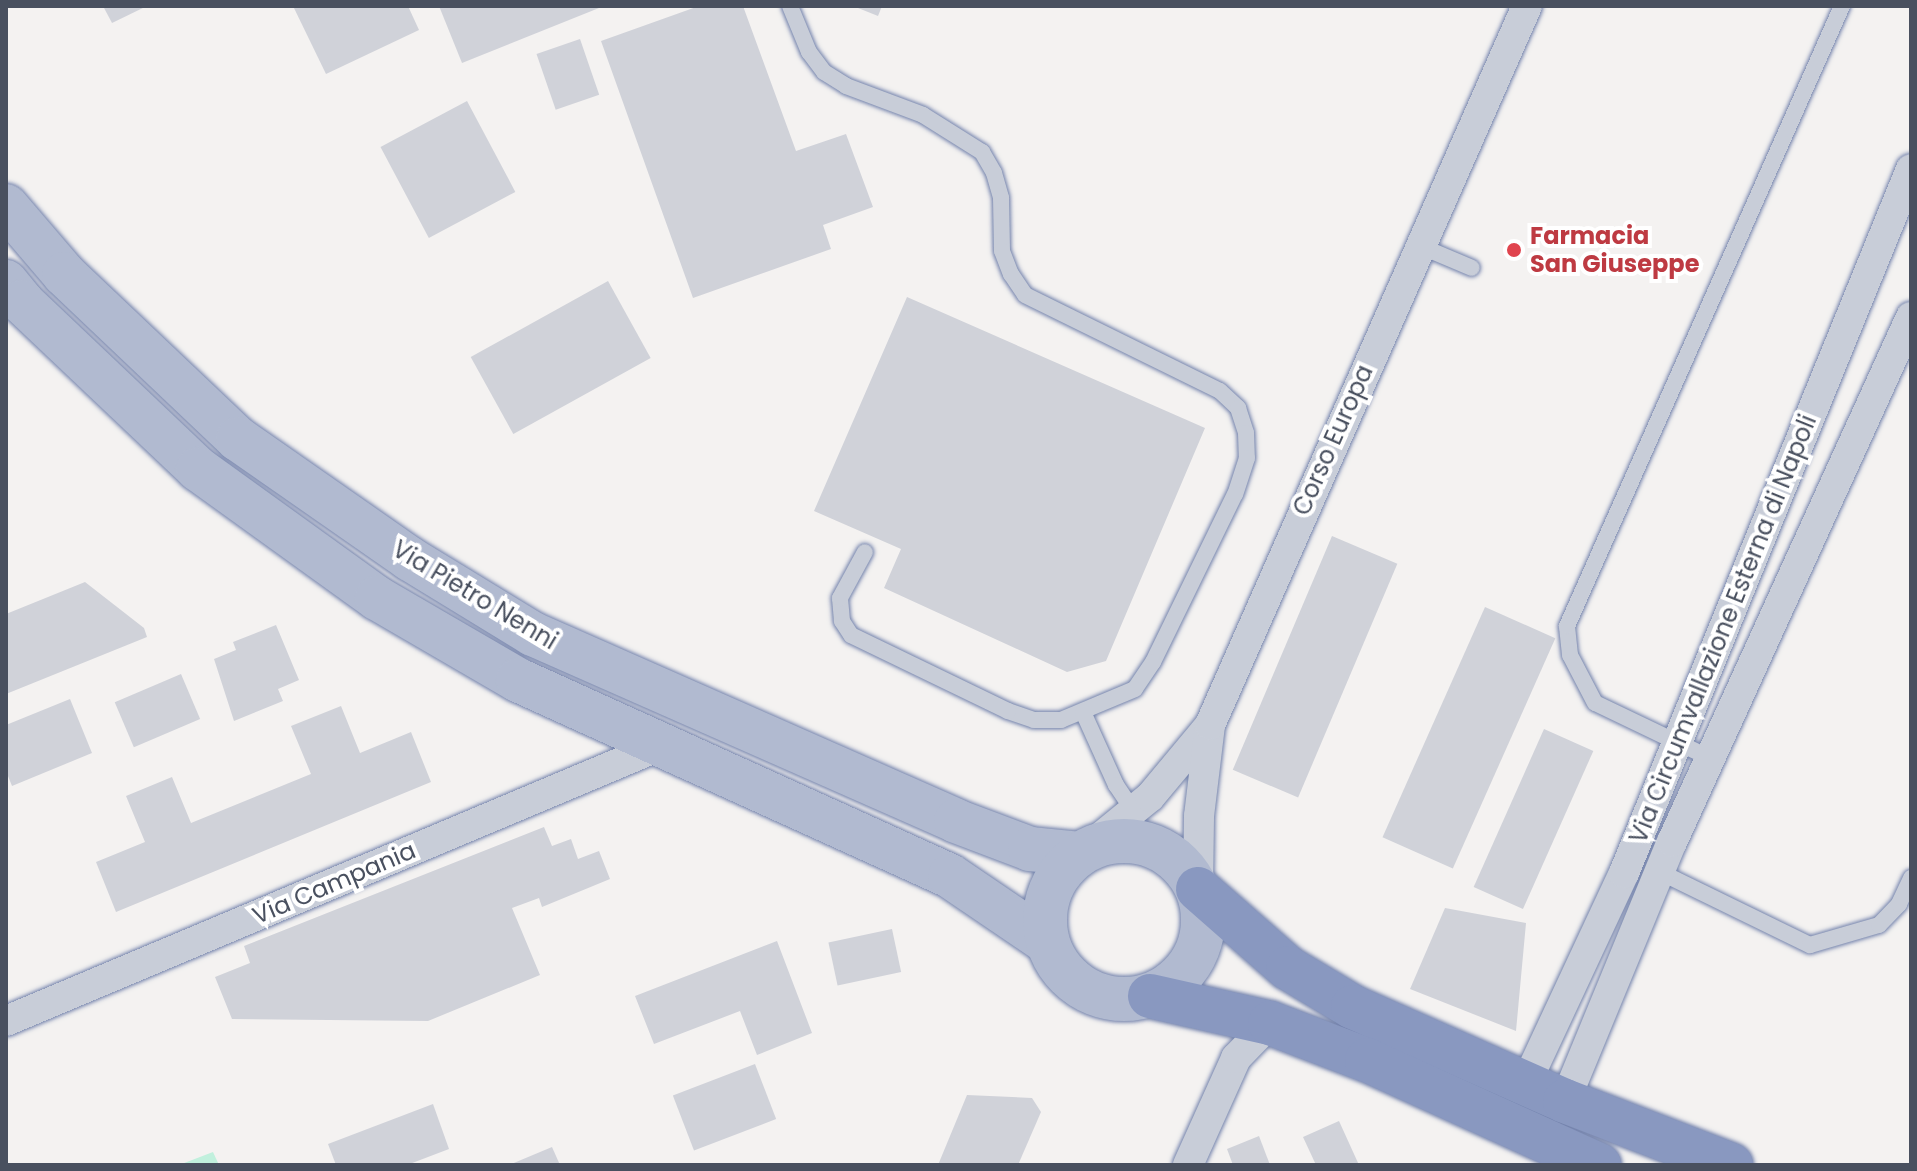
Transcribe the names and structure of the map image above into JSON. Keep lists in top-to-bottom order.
{
  "streets": {
    "main road": ["Via Pietro Nenni"],
    "street": ["Corso Europa", "Via Circumvallazione Esterna di Napoli", "Via Campania"]
  },
  "crossings": [
    ["Corso Europa", "Via Pietro Nenni"],
    ["Via Pietro Nenni", "Via Campania"]
  ],
  "places": ["Farmacia San Giuseppe"]
}
